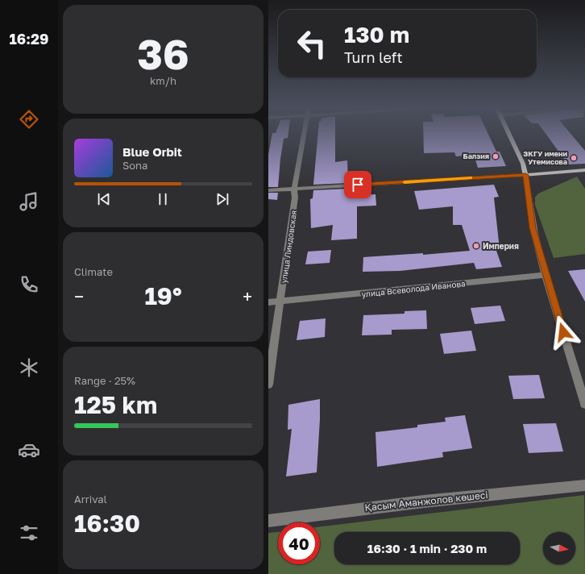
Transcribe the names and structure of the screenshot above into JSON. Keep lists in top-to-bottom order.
{
  "streets": {
    "street": ["улица Линдовская", "улица Всеволода Иванова", "Қасым Аманжолов көшесі"]
  },
  "crossings": [
    ["улица Линдовская", "улица Всеволода Иванова"]
  ],
  "places": ["Балзия", "ЗКГУ имени Утемисова", "Империя"],
  "north": "right",
  "page": {
    "tabs": "16:29",
    "tile": [
      ["36", "km/h"],
      "Climate",
      ["Range · 25%", "125 km"],
      ["Arrival", "16:30"]
    ],
    "turn": ["130 m", "Turn left"],
    "song": ["Blue Orbit", "Sona"],
    "heat": ["−", "19°", "+"],
    "limit": "40",
    "trip": "16:30 · 1 min · 230 m"
  }
}
